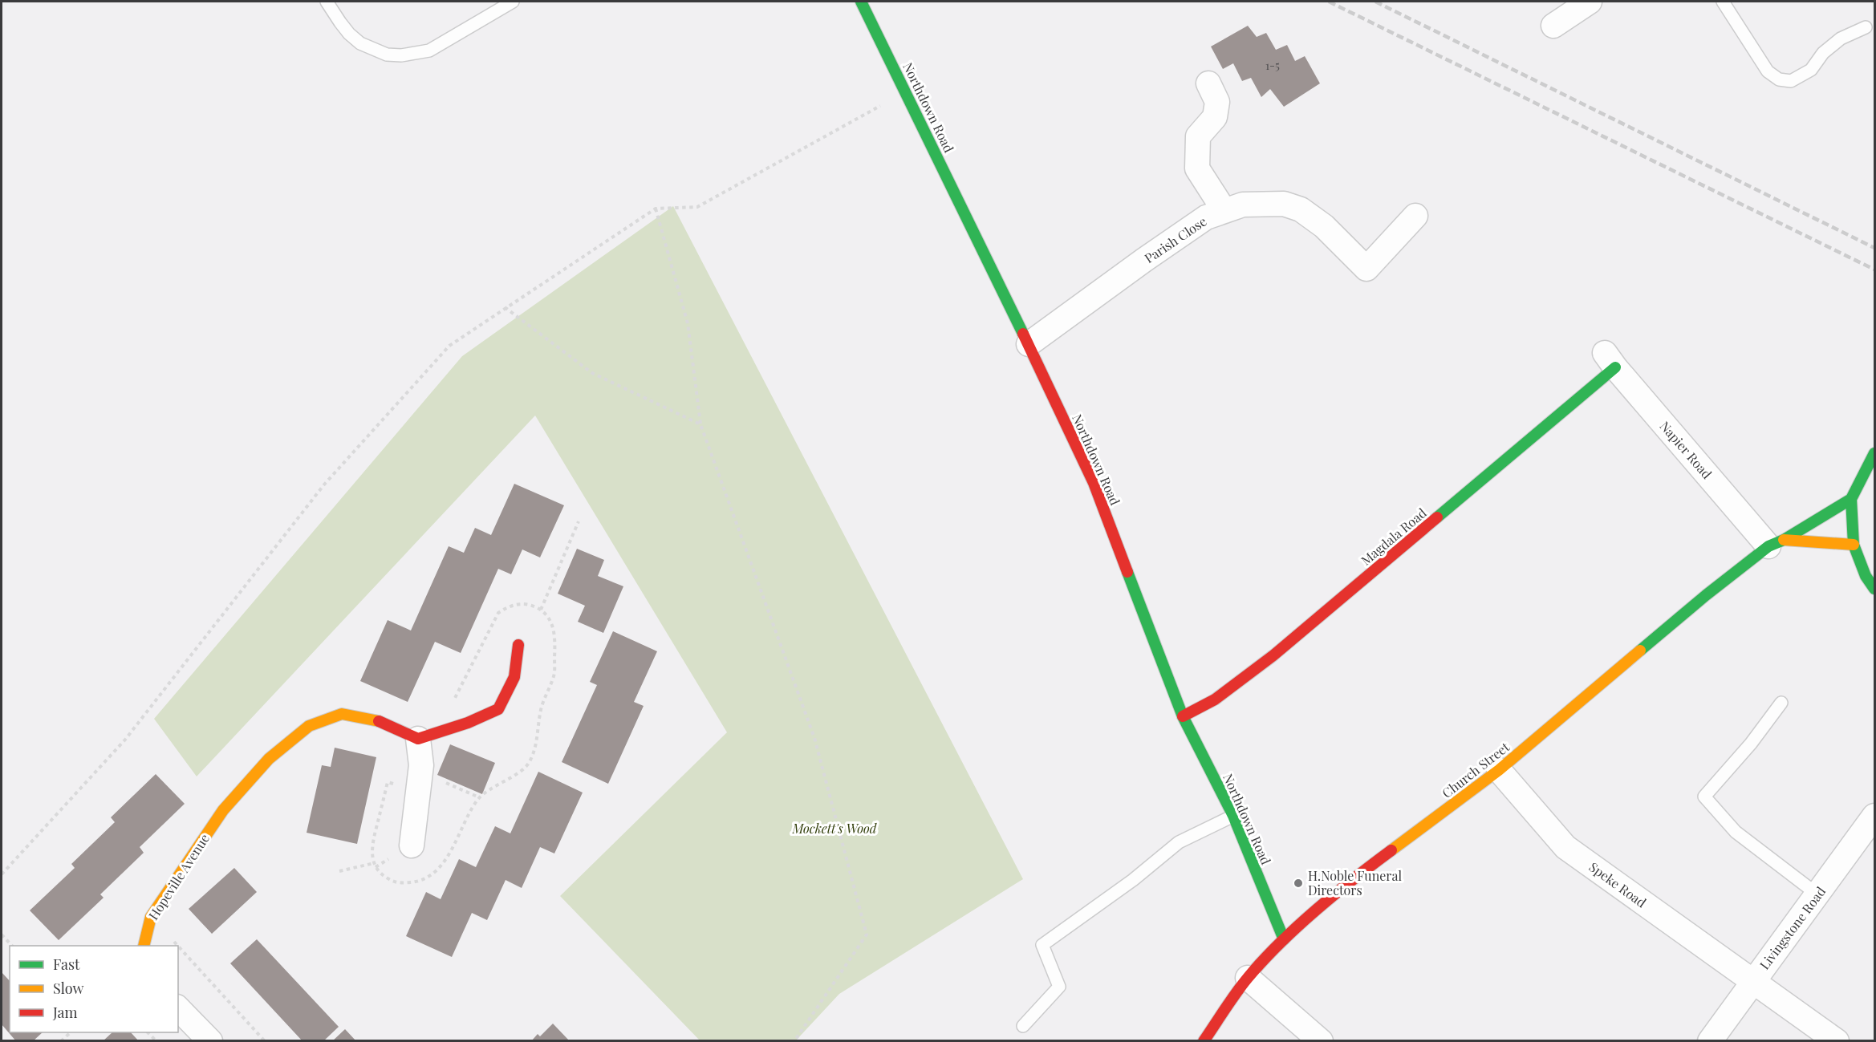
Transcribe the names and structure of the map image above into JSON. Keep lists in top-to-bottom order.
{
  "streets": {
    "street": [
      "Northdown Road",
      "Parish Close",
      "Napier Road",
      "Magdala Road",
      "Church Street",
      "Hopeville Avenue",
      "Speke Road",
      "Livingstone Road"
    ]
  },
  "crossings": [
    ["Northdown Road", "Parish Close"],
    ["Northdown Road", "Magdala Road"],
    ["Northdown Road", "Church Street"],
    ["Napier Road", "Magdala Road"],
    ["Napier Road", "Church Street"],
    ["Church Street", "Speke Road"],
    ["Speke Road", "Livingstone Road"]
  ],
  "parks": ["Mockett's Wood"],
  "places": ["H.Noble Funeral Directors"],
  "house_numbers": ["1-5"],
  "legend": ["Fast", "Slow", "Jam"]
}
